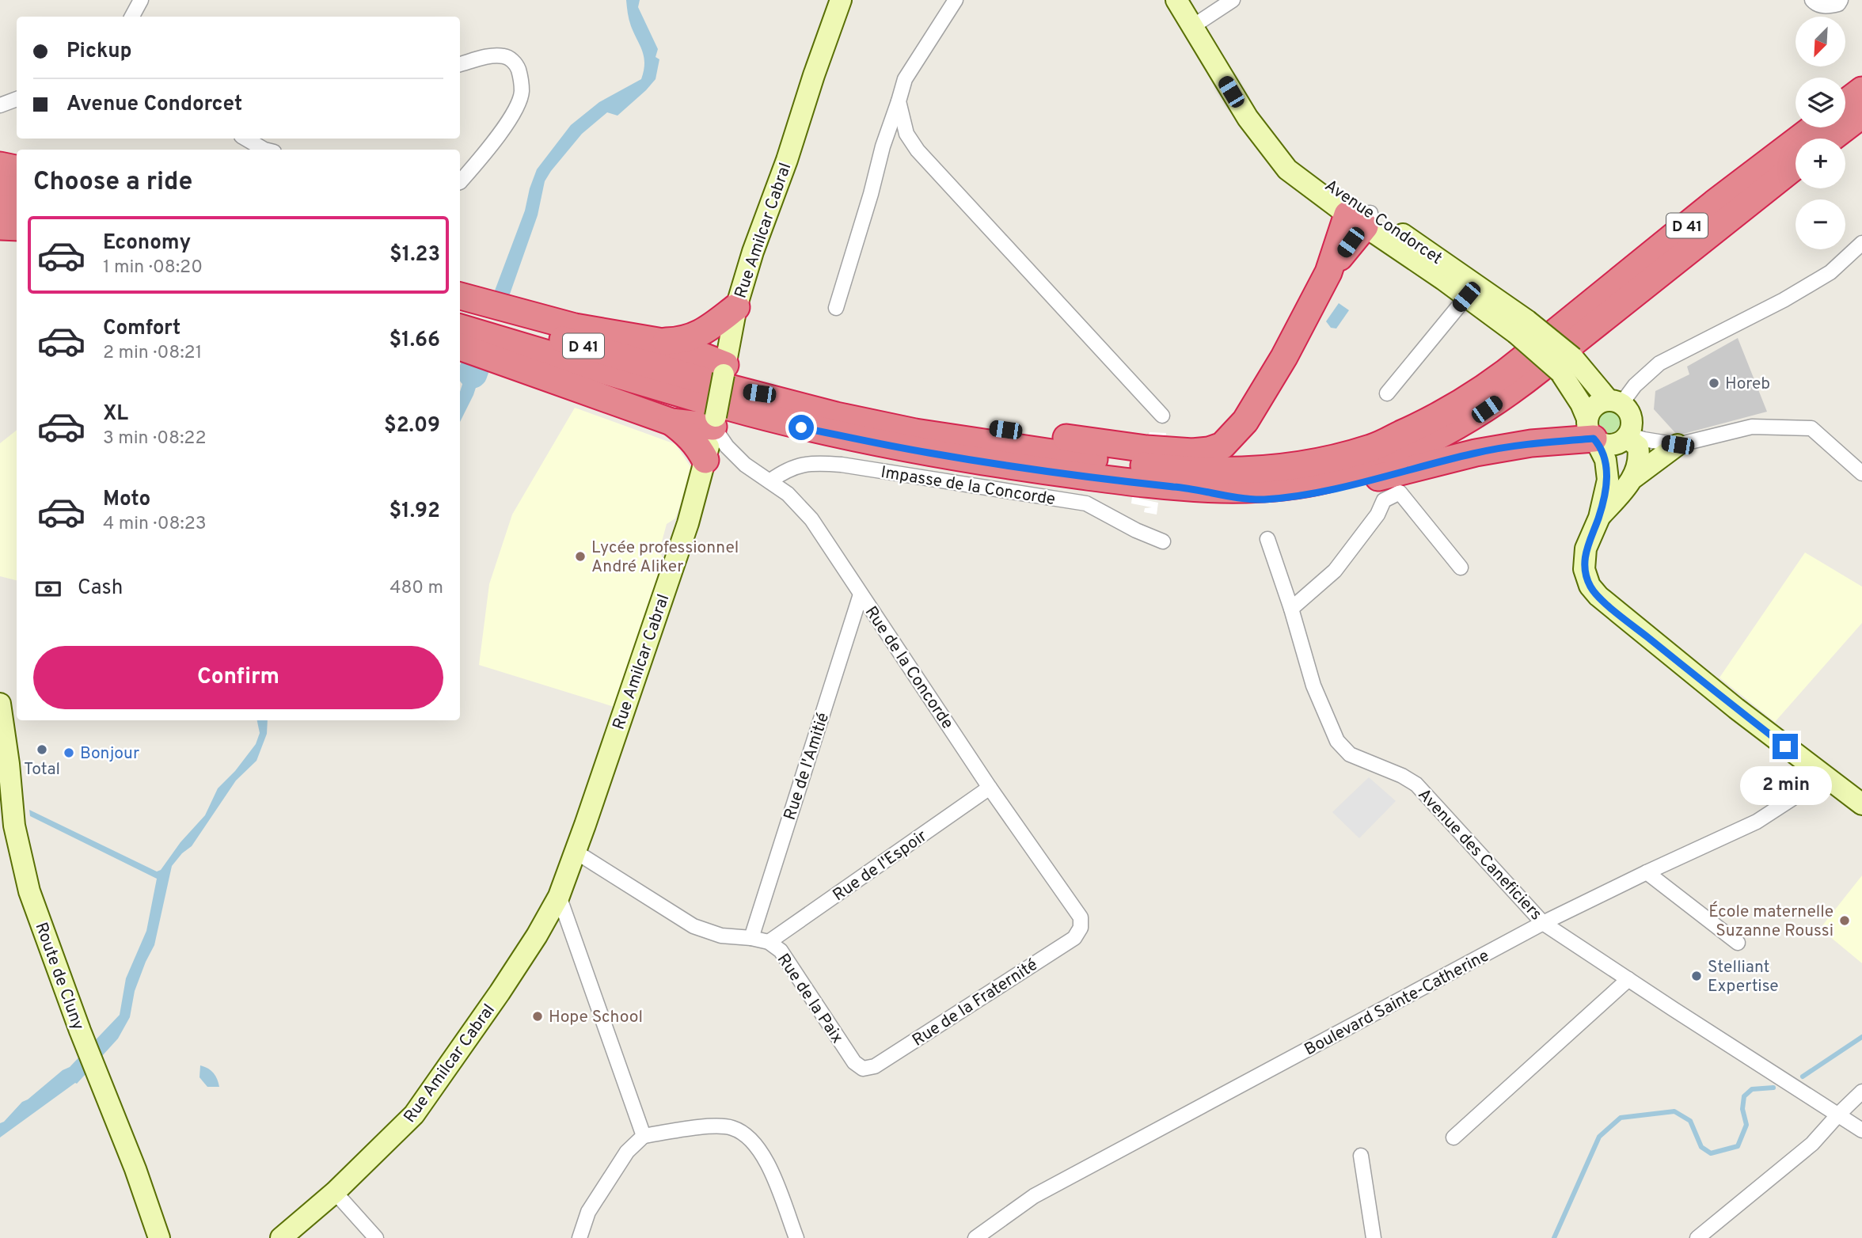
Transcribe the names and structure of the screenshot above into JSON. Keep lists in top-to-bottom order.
{
  "streets": {
    "highway": ["D 41"],
    "main road": ["Avenue Condorcet", "Rue Amilcar Cabral", "Route de Cluny"],
    "street": [
      "Impasse de la Concorde",
      "Rue de la Concorde",
      "Rue de l'Amitié",
      "Avenue des Caneficiers",
      "Rue de l'Espoir",
      "Rue de la Paix",
      "Rue de la Fraternité",
      "Boulevard Sainte-Catherine"
    ]
  },
  "crossings": [
    ["Avenue Condorcet", "D 41"],
    ["Avenue Condorcet", "Boulevard Sainte-Catherine"],
    ["D 41", "Rue Amilcar Cabral"],
    ["D 41", "Rue de la Concorde"],
    ["Rue Amilcar Cabral", "Rue de la Concorde"],
    ["Rue Amilcar Cabral", "Rue de la Paix"],
    ["Impasse de la Concorde", "Rue de la Concorde"],
    ["Rue de la Concorde", "Rue de l'Amitié"],
    ["Rue de la Concorde", "Rue de l'Espoir"],
    ["Rue de la Concorde", "Rue de la Fraternité"],
    ["Rue de l'Amitié", "Rue de la Paix"],
    ["Avenue des Caneficiers", "Boulevard Sainte-Catherine"],
    ["Rue de l'Espoir", "Rue de la Paix"],
    ["Rue de la Paix", "Rue de la Fraternité"]
  ],
  "places": [
    "Horeb",
    "Lycée professionnel André Aliker",
    "Total",
    "Bonjour",
    "École maternelle Suzanne Roussi",
    "Stelliant Expertise",
    "Hope School"
  ],
  "north": "bottom left",
  "page": {
    "map_buttons": ["+", "−"],
    "banner": ["Pickup", "Avenue Condorcet"],
    "heading": "Choose a ride",
    "list": [
      {
        "name": "Economy",
        "note": "1 min · 08:20",
        "value": "$1.23"
      },
      {
        "name": "Comfort",
        "note": "2 min · 08:21",
        "value": "$1.66"
      },
      {
        "name": "XL",
        "note": "3 min · 08:22",
        "value": "$2.09"
      },
      {
        "name": "Moto",
        "note": "4 min · 08:23",
        "value": "$1.92"
      }
    ],
    "pay": ["Cash", "480 m"],
    "buttons": "Confirm",
    "bubble": "2 min"
  }
}
